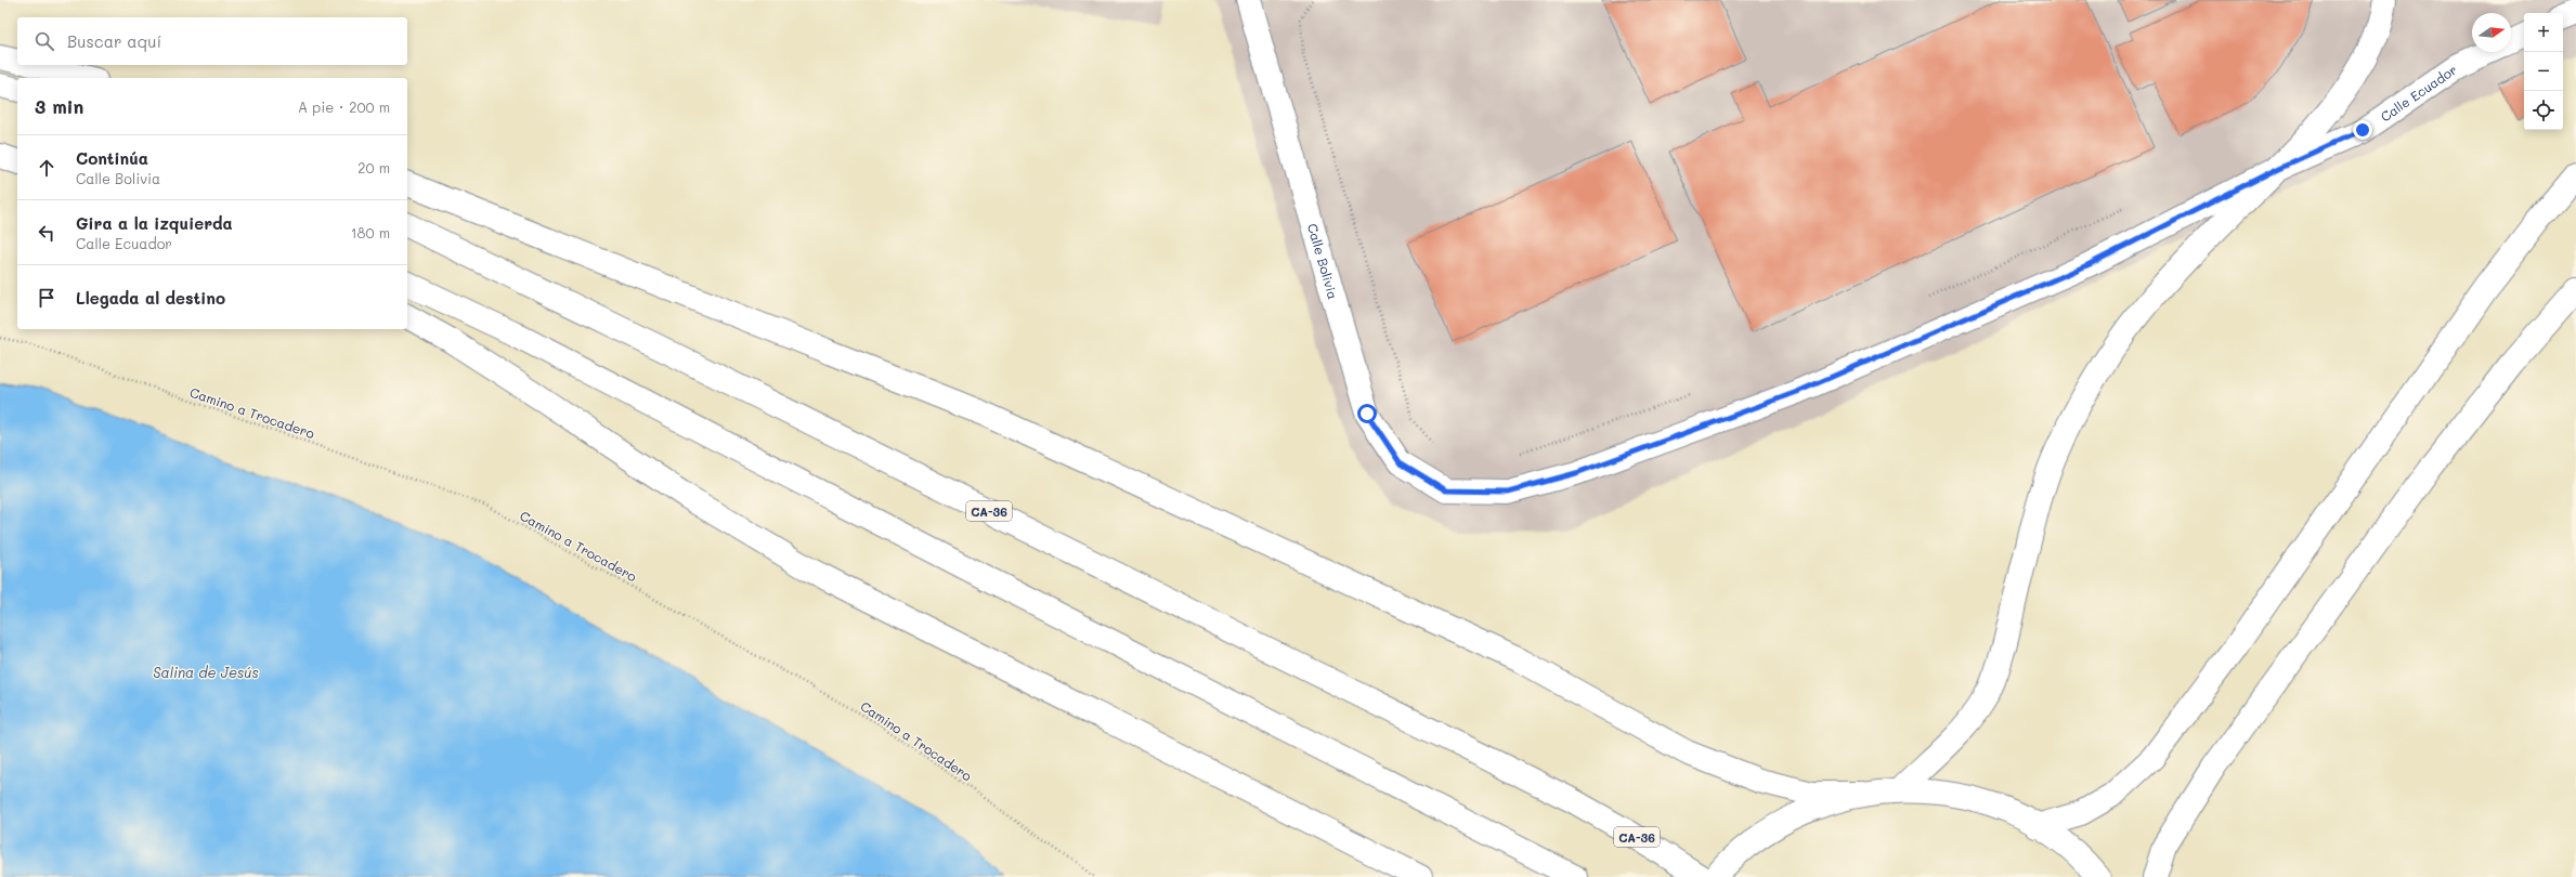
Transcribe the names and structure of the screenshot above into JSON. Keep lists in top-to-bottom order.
{
  "streets": {
    "main road": ["Calle Ecuador", "Calle Bolivia", "CA-36"],
    "path": ["Camino a Trocadero"]
  },
  "crossings": [
    ["Calle Ecuador", "Calle Bolivia"]
  ],
  "water": ["Salina de Jesús"],
  "north": "right",
  "page": {
    "map_buttons": ["+", "−"],
    "search": "Buscar aquí",
    "heading": ["3 min", "A pie · 200 m"],
    "list": [
      ["Continúa", "Calle Bolivia", "20 m"],
      ["Gira a la izquierda", "Calle Ecuador", "180 m"],
      "Llegada al destino"
    ]
  }
}
